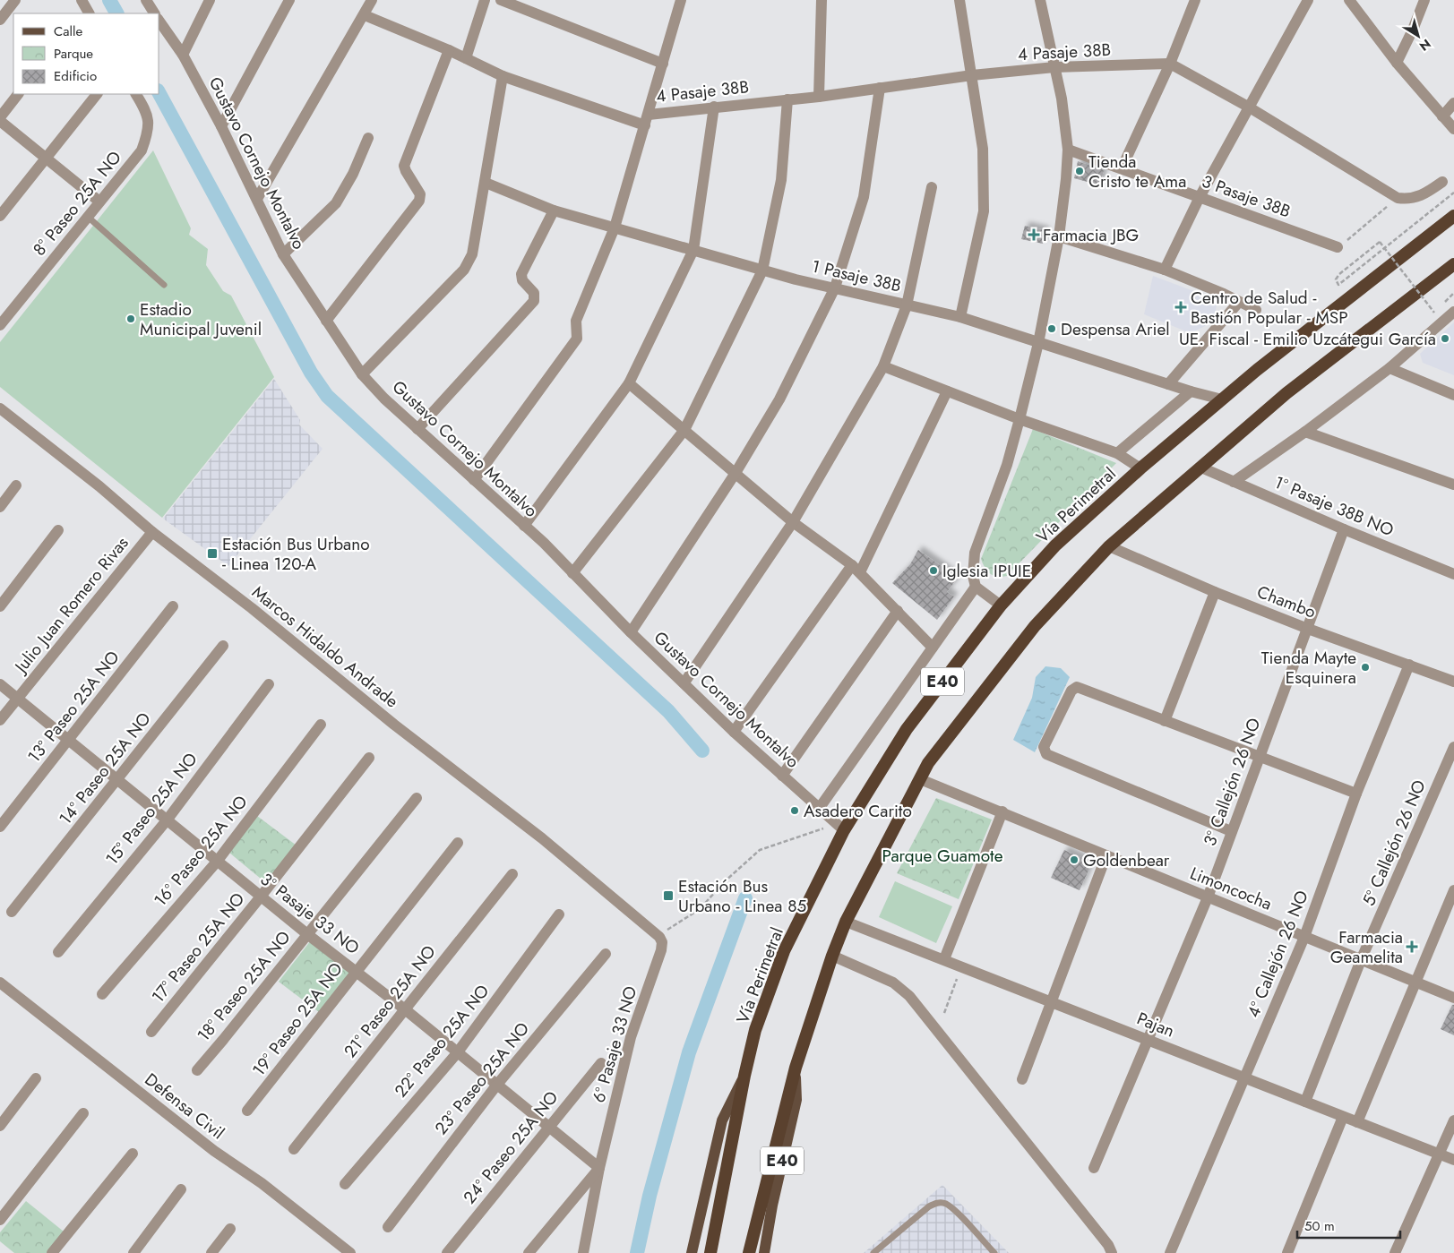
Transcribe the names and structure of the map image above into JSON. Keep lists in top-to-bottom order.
{
  "streets": {
    "highway": ["Vía Perimetral", "E40"],
    "street": [
      "4 Pasaje 38B",
      "Gustavo Cornejo Montalvo",
      "3 Pasaje 38B",
      "8° Paseo 25A NO",
      "1 Pasaje 38B",
      "1° Pasaje 38B NO",
      "Chambo",
      "Julio Juan Romero Rivas",
      "Marcos Hidaldo Andrade",
      "13º Paseo 25A NO",
      "14º Paseo 25A NO",
      "3º Callejón 26 NO",
      "15º Paseo 25A NO",
      "5º Callejón 26 NO",
      "16º Paseo 25A NO",
      "Limoncocha",
      "3º Pasaje 33 NO",
      "17º Paseo 25A NO",
      "4º Callejón 26 NO",
      "18º Paseo 25A NO",
      "21º Paseo 25A NO",
      "19º Paseo 25A NO",
      "Pajan",
      "22º Paseo 25A NO",
      "6º Pasaje 33 NO",
      "23º Paseo 25A NO",
      "Defensa Civil",
      "24º Paseo 25A NO"
    ]
  },
  "crossings": [
    ["Gustavo Cornejo Montalvo", "Vía Perimetral"],
    ["1 Pasaje 38B", "Vía Perimetral"],
    ["1° Pasaje 38B NO", "E40"],
    ["1° Pasaje 38B NO", "3º Callejón 26 NO"],
    ["Chambo", "E40"],
    ["Chambo", "3º Callejón 26 NO"],
    ["Chambo", "4º Callejón 26 NO"],
    ["Julio Juan Romero Rivas", "Marcos Hidaldo Andrade"],
    ["Julio Juan Romero Rivas", "3º Pasaje 33 NO"],
    ["Marcos Hidaldo Andrade", "6º Pasaje 33 NO"],
    ["E40", "Limoncocha"],
    ["E40", "Pajan"],
    ["13º Paseo 25A NO", "3º Pasaje 33 NO"],
    ["14º Paseo 25A NO", "3º Pasaje 33 NO"],
    ["3º Callejón 26 NO", "Limoncocha"],
    ["3º Callejón 26 NO", "Pajan"],
    ["15º Paseo 25A NO", "3º Pasaje 33 NO"],
    ["5º Callejón 26 NO", "Limoncocha"],
    ["5º Callejón 26 NO", "Pajan"],
    ["16º Paseo 25A NO", "3º Pasaje 33 NO"],
    ["Limoncocha", "4º Callejón 26 NO"],
    ["3º Pasaje 33 NO", "17º Paseo 25A NO"],
    ["3º Pasaje 33 NO", "18º Paseo 25A NO"],
    ["3º Pasaje 33 NO", "21º Paseo 25A NO"],
    ["3º Pasaje 33 NO", "19º Paseo 25A NO"],
    ["3º Pasaje 33 NO", "22º Paseo 25A NO"],
    ["3º Pasaje 33 NO", "6º Pasaje 33 NO"],
    ["3º Pasaje 33 NO", "23º Paseo 25A NO"],
    ["3º Pasaje 33 NO", "24º Paseo 25A NO"],
    ["4º Callejón 26 NO", "Pajan"]
  ],
  "parks": ["Parque Guamote"],
  "places": {
    "other": [
      "Tienda Cristo te Ama",
      "Estadio Municipal Juvenil",
      "Despensa Ariel",
      "UE. Fiscal - Emilio Uzcátegui García",
      "Iglesia IPUIE",
      "Tienda Mayte Esquinera",
      "Asadero Carito",
      "Goldenbear"
    ],
    "health": ["Farmacia JBG", "Centro de Salud - Bastión Popular - MSP", "Farmacia Geamelita"],
    "transit": ["Estación Bus Urbano - Linea 120-A", "Estación Bus Urbano - Linea 85"]
  },
  "legend": ["Calle", "Parque", "Edificio"],
  "scale_bar": "50 m",
  "north": "bottom right"
}
